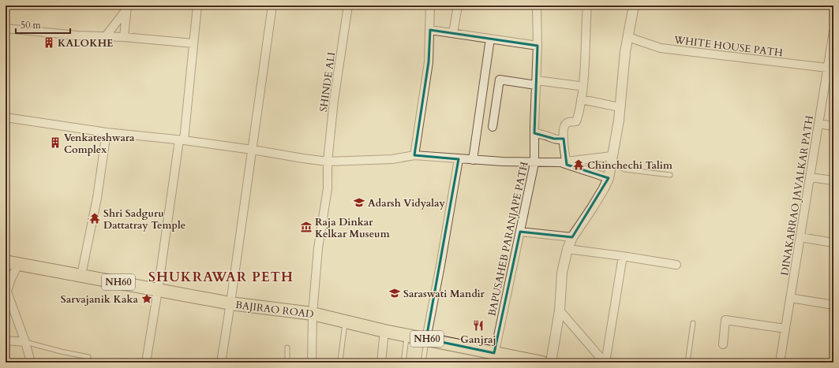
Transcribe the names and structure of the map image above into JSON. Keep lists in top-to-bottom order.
{
  "streets": {
    "highway": ["NH60", "BAJIRAO ROAD"],
    "street": [
      "WHITE HOUSE PATH",
      "SHINDE ALI",
      "DINAKARRAO JAVALKAR PATH",
      "BAPUSAHEB PARANJAPE PATH"
    ]
  },
  "crossings": [
    ["WHITE HOUSE PATH", "DINAKARRAO JAVALKAR PATH"],
    ["SHINDE ALI", "BAJIRAO ROAD"],
    ["BAPUSAHEB PARANJAPE PATH", "BAJIRAO ROAD"]
  ],
  "districts": ["SHUKRAWAR PETH"],
  "places": {
    "building": ["KALOKHE", "Venkateshwara Complex"],
    "temple": ["Chinchechi Talim", "Shri Sadguru Dattatray Temple"],
    "school or university": ["Adarsh Vidyalay", "Saraswati Mandir"],
    "museum": ["Raja Dinkar Kelkar Museum"],
    "place": ["Sarvajanik Kaka"],
    "restaurant": ["Ganjraj"]
  },
  "scale_bar": "50 m"
}
